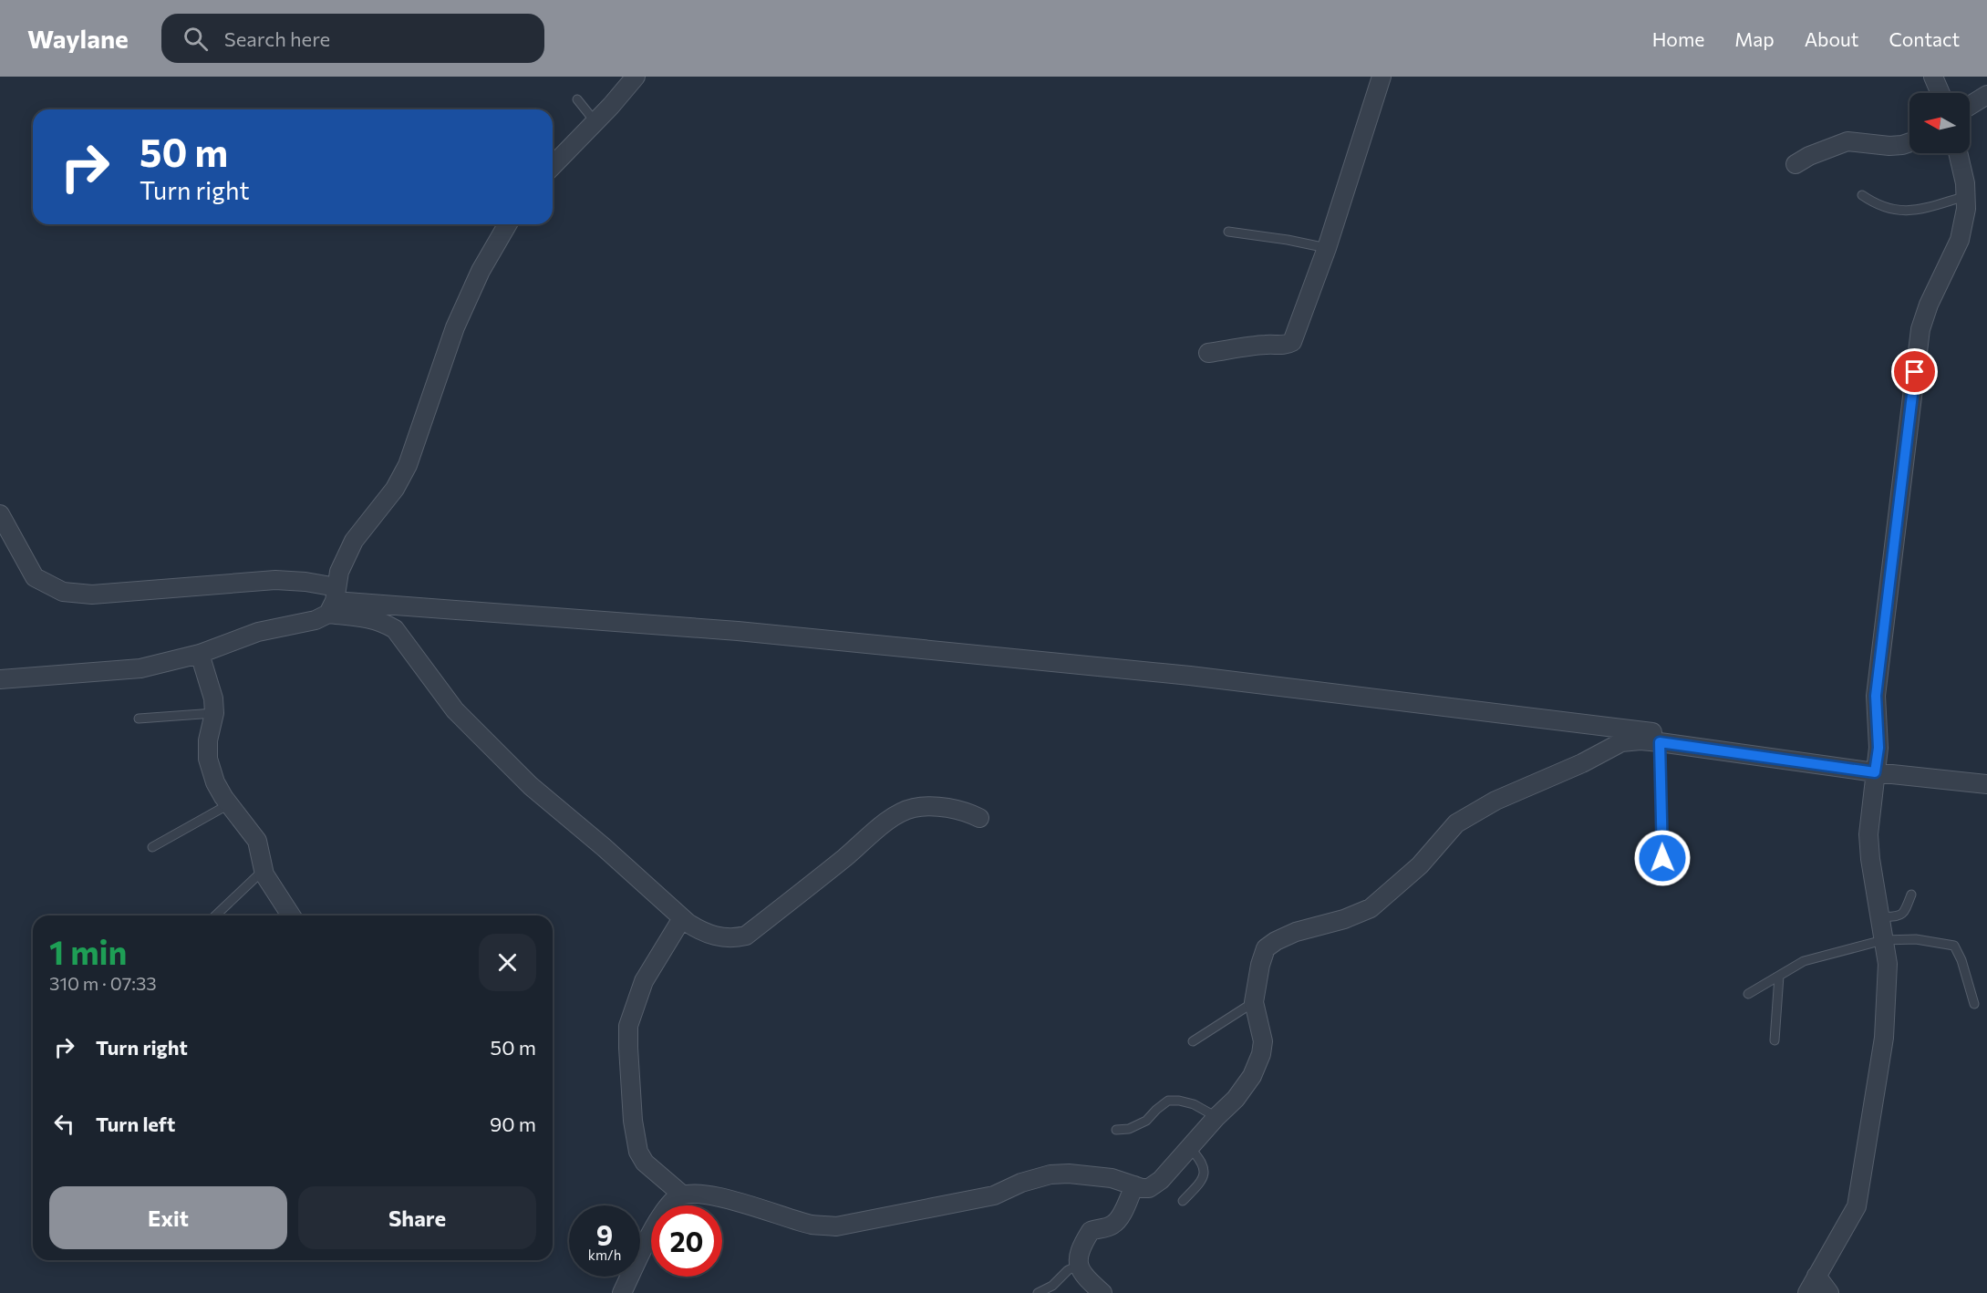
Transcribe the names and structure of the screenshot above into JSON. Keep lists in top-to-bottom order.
{
  "north": "left",
  "page": {
    "header": "Waylane",
    "search": "Search here",
    "nav": [
      "Home",
      "Map",
      "About",
      "Contact"
    ],
    "turn": ["50 m", "Turn right"],
    "heading": ["1 min", "310 m · 07:33"],
    "list": [
      {
        "name": "Turn right",
        "value": "50 m"
      },
      {
        "name": "Turn left",
        "value": "90 m"
      }
    ],
    "buttons": ["Exit", "Share"],
    "speed": "9 km/h",
    "limit": "20"
  }
}
